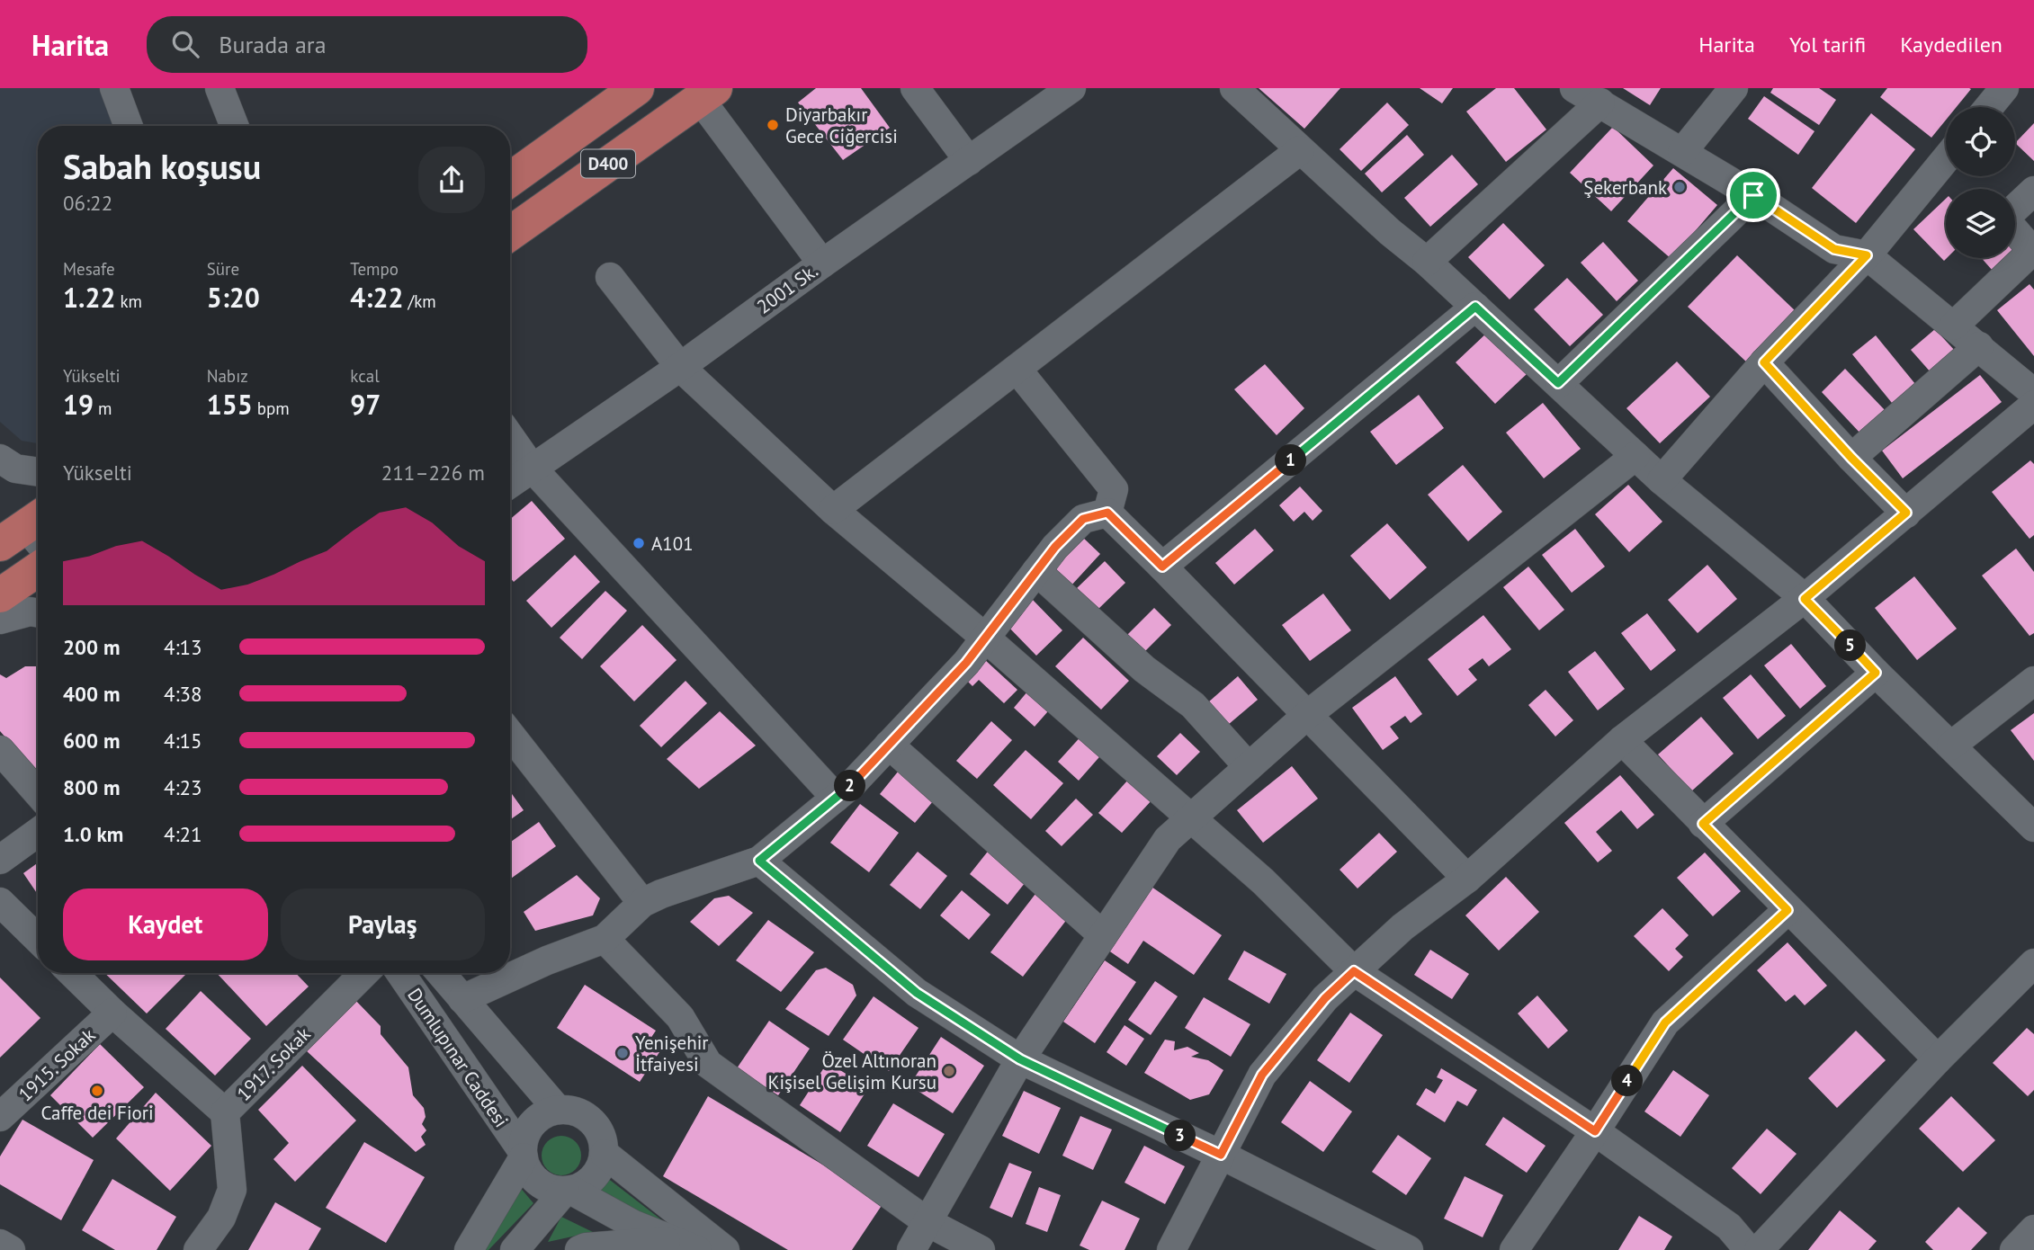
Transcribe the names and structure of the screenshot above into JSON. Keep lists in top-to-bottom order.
{
  "streets": {
    "highway": ["D400"],
    "street": [
      "2001 Sk.",
      "Dumlupınar Caddesi",
      "1917. Sokak",
      "1915. Sokak"
    ]
  },
  "places": [
    "Diyarbakır Gece Ciğercisi",
    "Şekerbank",
    "A101",
    "Yenişehir İtfaiyesi",
    "Özel Altınoran Kişisel Gelişim Kursu",
    "Caffe dei Fiori"
  ],
  "page": {
    "header": "Harita",
    "search": "Burada ara",
    "nav": ["Harita", "Yol tarifi", "Kaydedilen"],
    "heading": ["Sabah koşusu", "06:22"],
    "stats": [
      ["Mesafe", "1.22 km"],
      ["Süre", "5:20"],
      ["Tempo", "4:22 /km"],
      ["Yükselti", "19 m"],
      ["Nabız", "155 bpm"],
      ["kcal", "97"]
    ],
    "pins": [
      "1",
      "5",
      "2",
      "4",
      "3"
    ],
    "chart": ["Yükselti", "211–226 m"],
    "list": [
      {
        "name": "200 m",
        "note": "4:13"
      },
      {
        "name": "400 m",
        "note": "4:38"
      },
      {
        "name": "600 m",
        "note": "4:15"
      },
      {
        "name": "800 m",
        "note": "4:23"
      },
      {
        "name": "1.0 km",
        "note": "4:21"
      }
    ],
    "buttons": ["Kaydet", "Paylaş"]
  }
}
